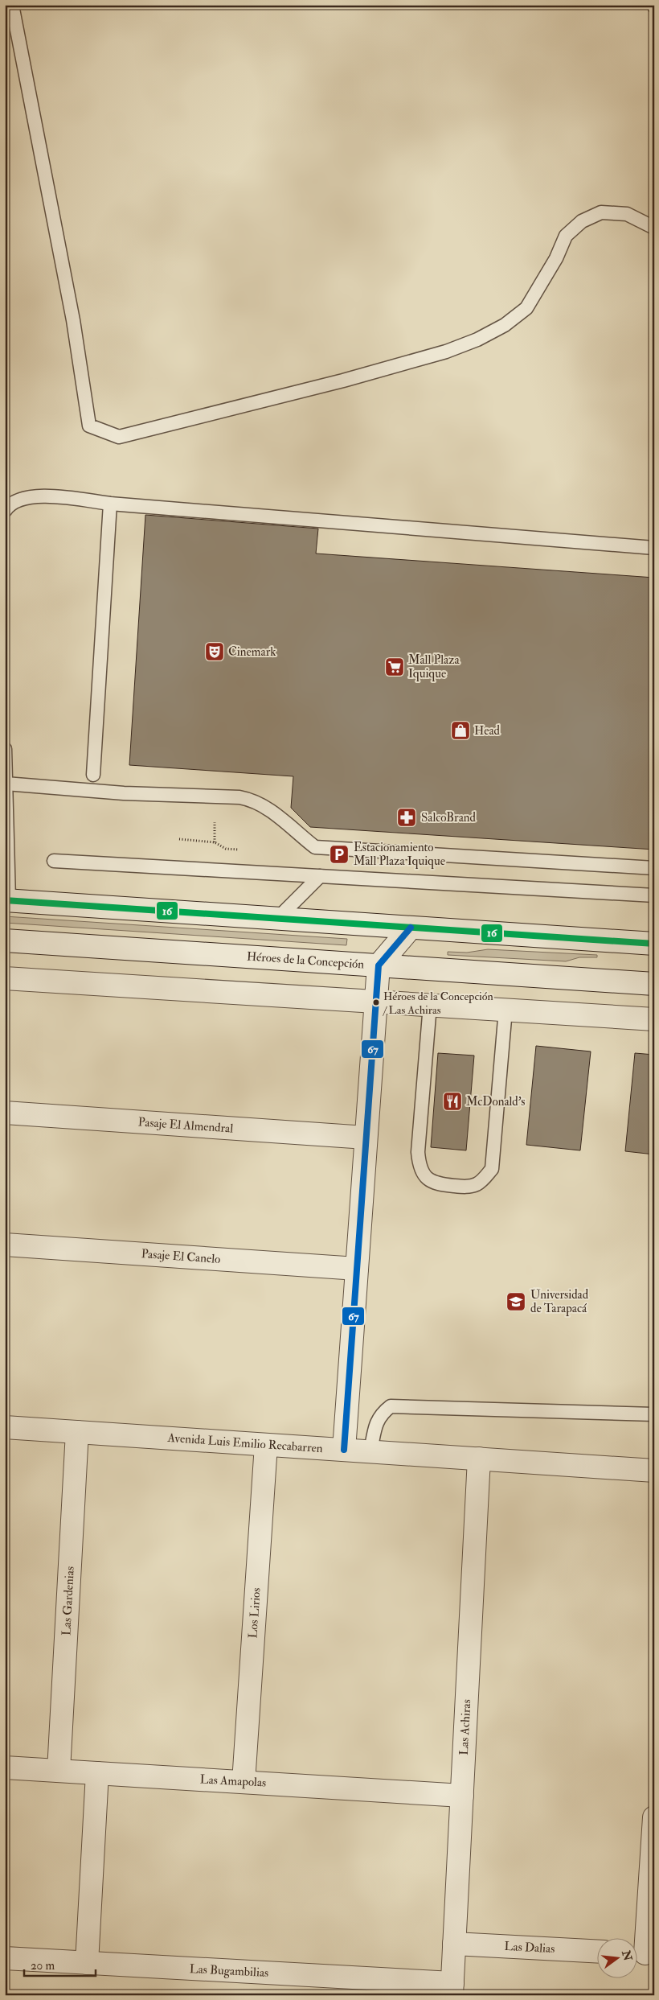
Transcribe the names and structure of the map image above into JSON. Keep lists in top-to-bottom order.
{
  "streets": {
    "street": [
      "Héroes de la Concepción",
      "Pasaje El Almendral",
      "Pasaje El Canelo",
      "Avenida Luis Emilio Recabarren",
      "Las Gardenias",
      "Los Lirios",
      "Las Achiras",
      "Las Amapolas",
      "Las Dalias",
      "Las Bugambilias"
    ]
  },
  "crossings": [
    ["Avenida Luis Emilio Recabarren", "Las Gardenias"],
    ["Avenida Luis Emilio Recabarren", "Los Lirios"],
    ["Avenida Luis Emilio Recabarren", "Las Achiras"],
    ["Las Gardenias", "Las Amapolas"],
    ["Los Lirios", "Las Amapolas"],
    ["Las Achiras", "Las Amapolas"],
    ["Las Achiras", "Las Dalias"],
    ["Las Achiras", "Las Bugambilias"]
  ],
  "places": {
    "theatre": ["Cinemark"],
    "supermarket": ["Mall Plaza Iquique"],
    "shop": ["Head"],
    "pharmacy": ["SalcoBrand"],
    "parking": ["Estacionamiento Mall Plaza Iquique"],
    "other": ["Héroes de la Concepción / Las Achiras"],
    "restaurant": ["McDonald's"],
    "school or university": ["Universidad de Tarapacá"]
  },
  "lines": ["transit line 16", "transit line 67"],
  "scale_bar": "20 m",
  "north": "right"
}
